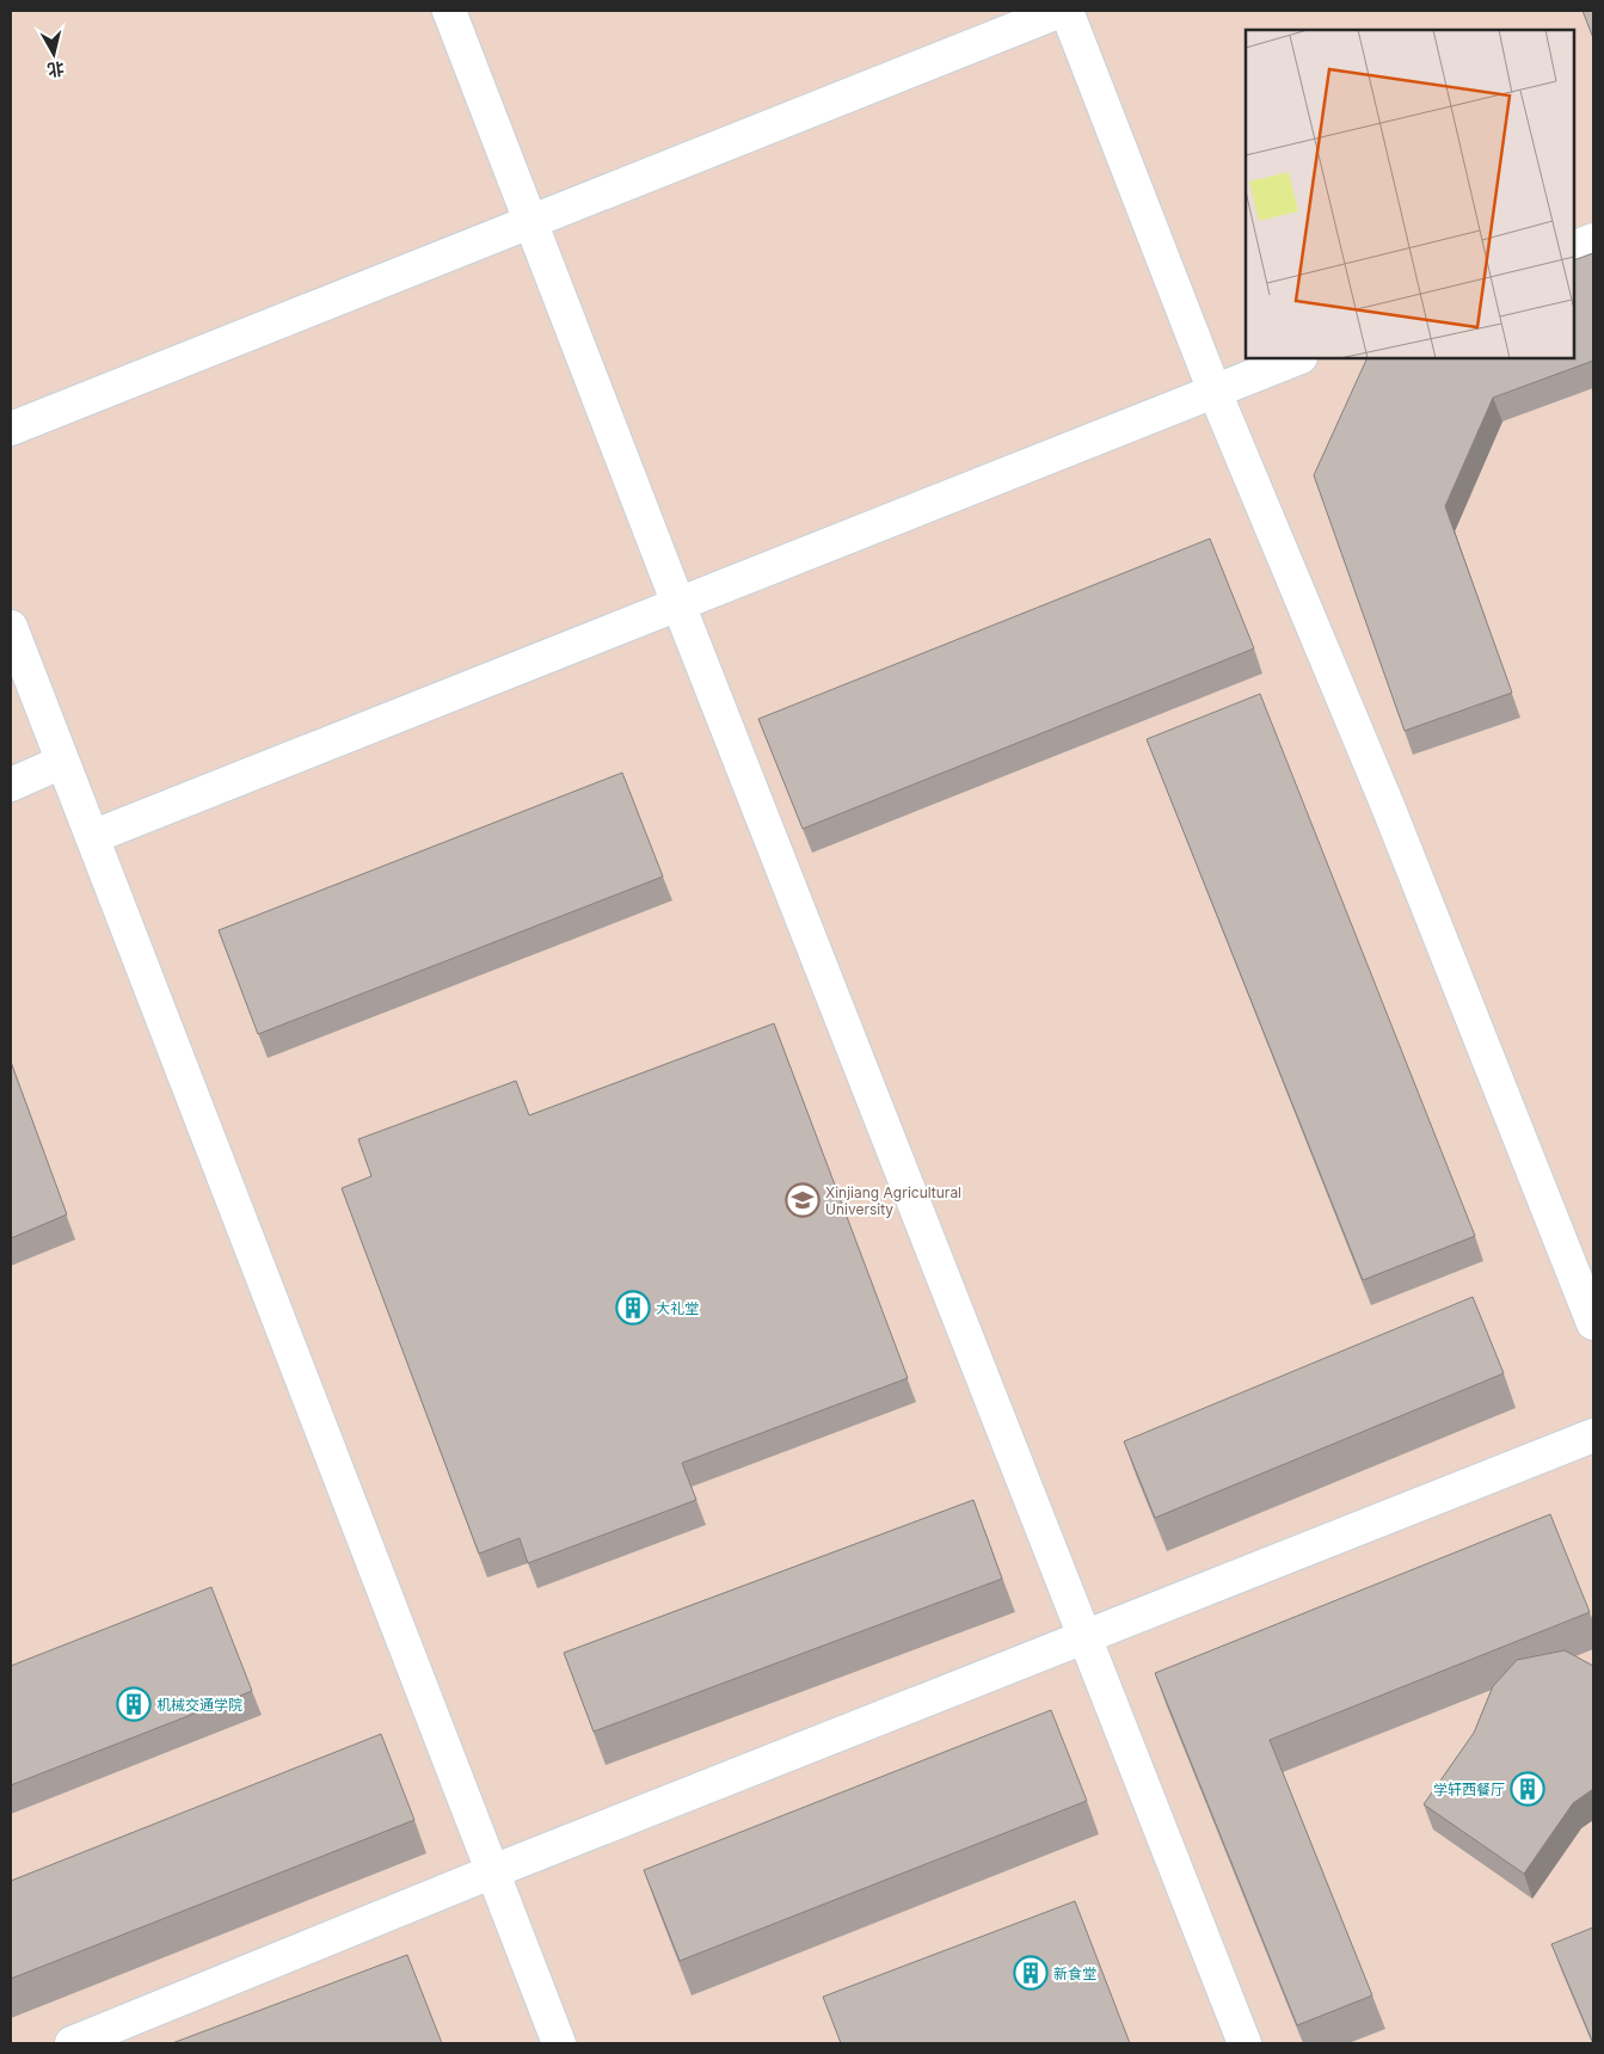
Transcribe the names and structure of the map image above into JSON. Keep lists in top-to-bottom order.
{
  "places": {
    "school or university": ["Xinjiang Agricultural University"],
    "building": [
      "大礼堂",
      "机械交通学院",
      "学轩西餐厅",
      "新食堂"
    ]
  },
  "north": "bottom"
}
